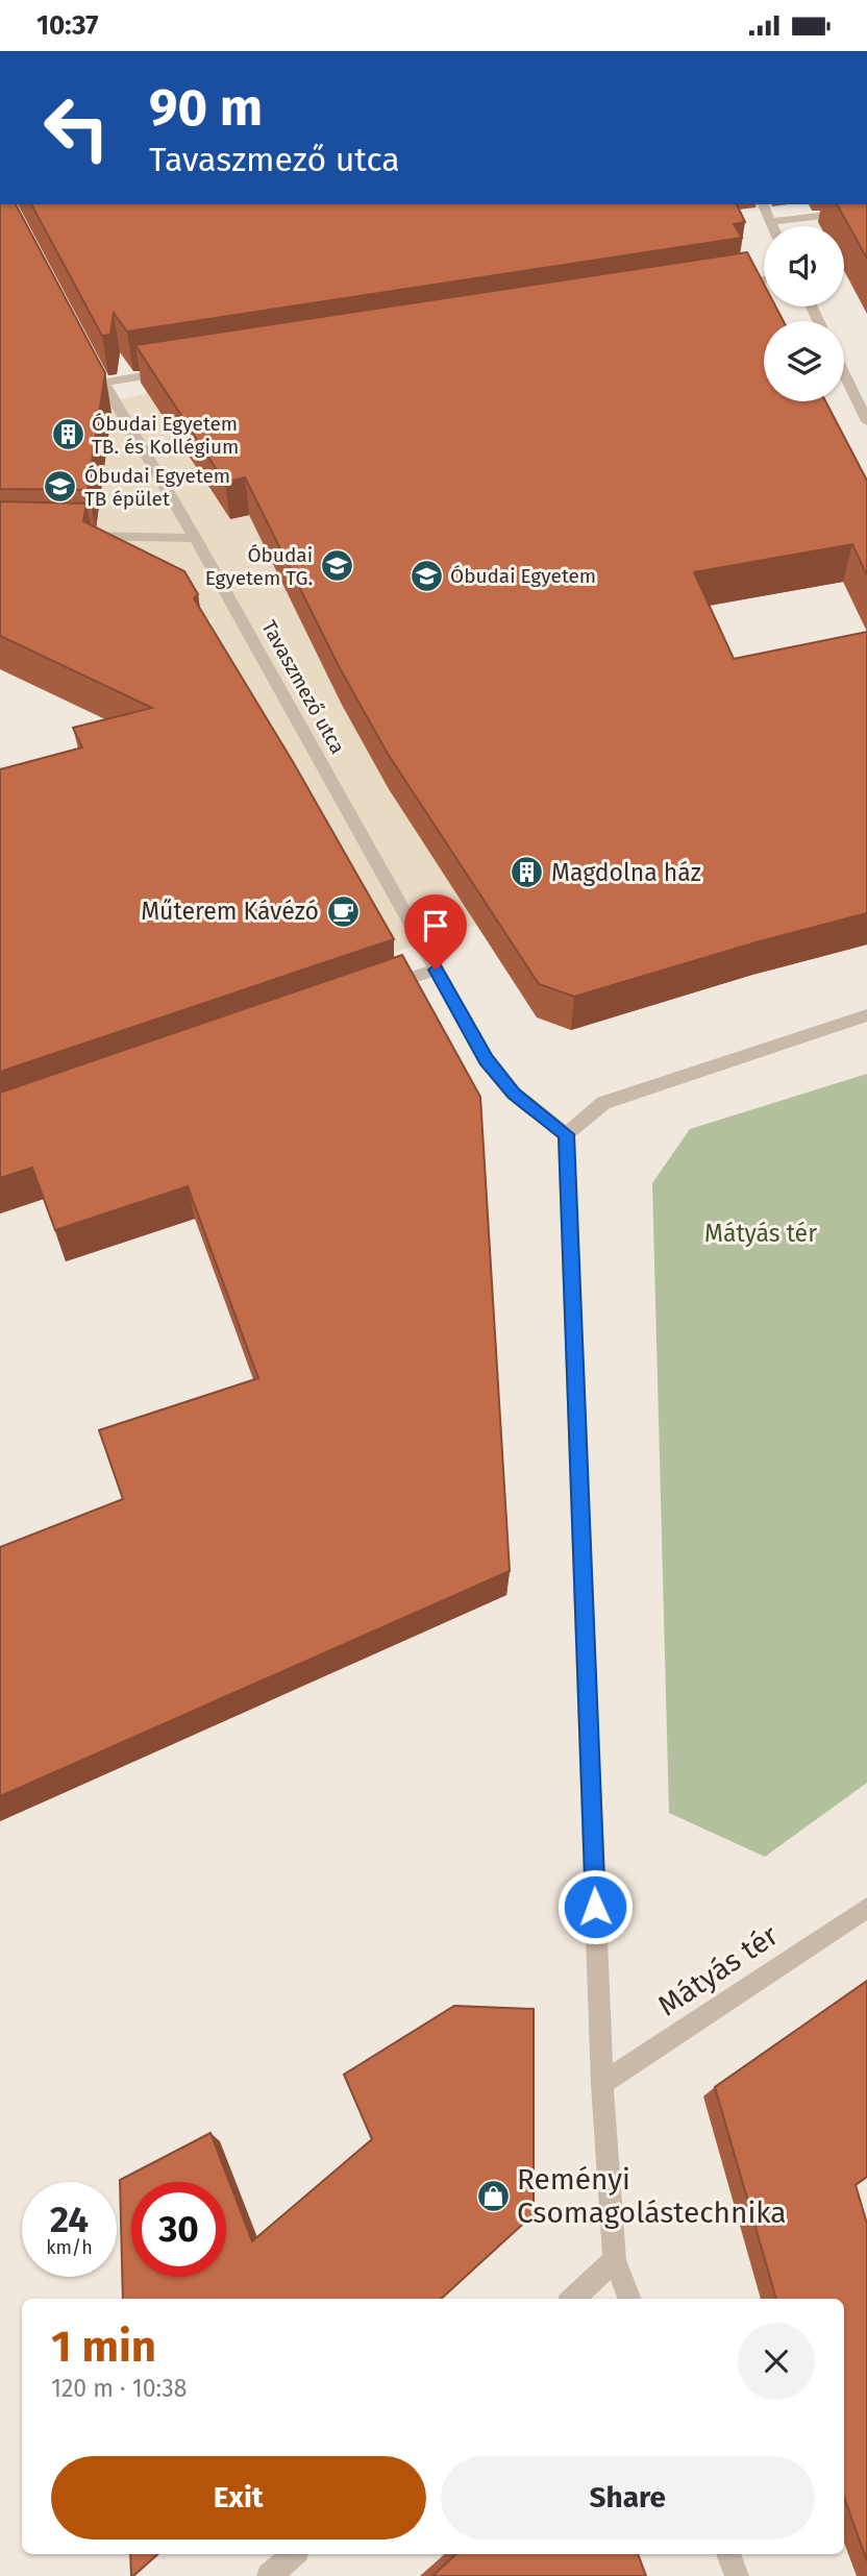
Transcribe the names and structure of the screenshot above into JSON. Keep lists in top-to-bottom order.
{
  "streets": {
    "street": ["Tavaszmező utca", "Mátyás tér"]
  },
  "parks": ["Mátyás tér"],
  "places": {
    "building": ["Óbudai Egyetem TB. és Kollégium", "Magdolna ház"],
    "school or university": ["Óbudai Egyetem TB épület", "Óbudai Egyetem TG.", "Óbudai Egyetem"],
    "cafe": ["Műterem Kávézó"],
    "shop": ["Reményi Csomagolástechnika"]
  },
  "page": {
    "status": "10:37",
    "turn": ["90 m", "Tavaszmező utca"],
    "speed": "24 km/h",
    "limit": "30",
    "heading": ["1 min", "120 m · 10:38"],
    "buttons": ["Exit", "Share"]
  }
}
